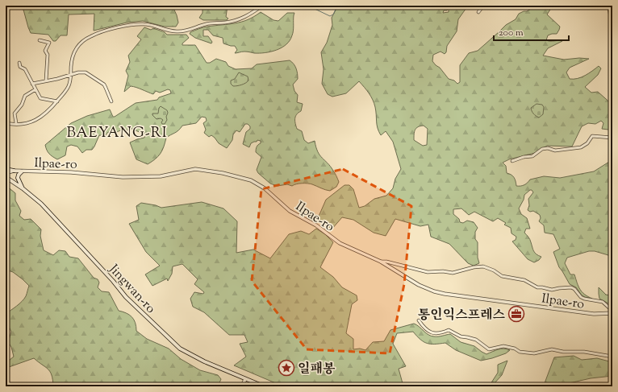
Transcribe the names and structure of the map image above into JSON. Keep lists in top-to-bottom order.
{
  "streets": {
    "main road": ["Jingwan-ro"],
    "street": ["Ilpae-ro"]
  },
  "districts": ["BAEYANG-RI"],
  "places": {
    "office": ["통인익스프레스"],
    "place": ["일패봉"]
  },
  "scale_bar": "200 m"
}
